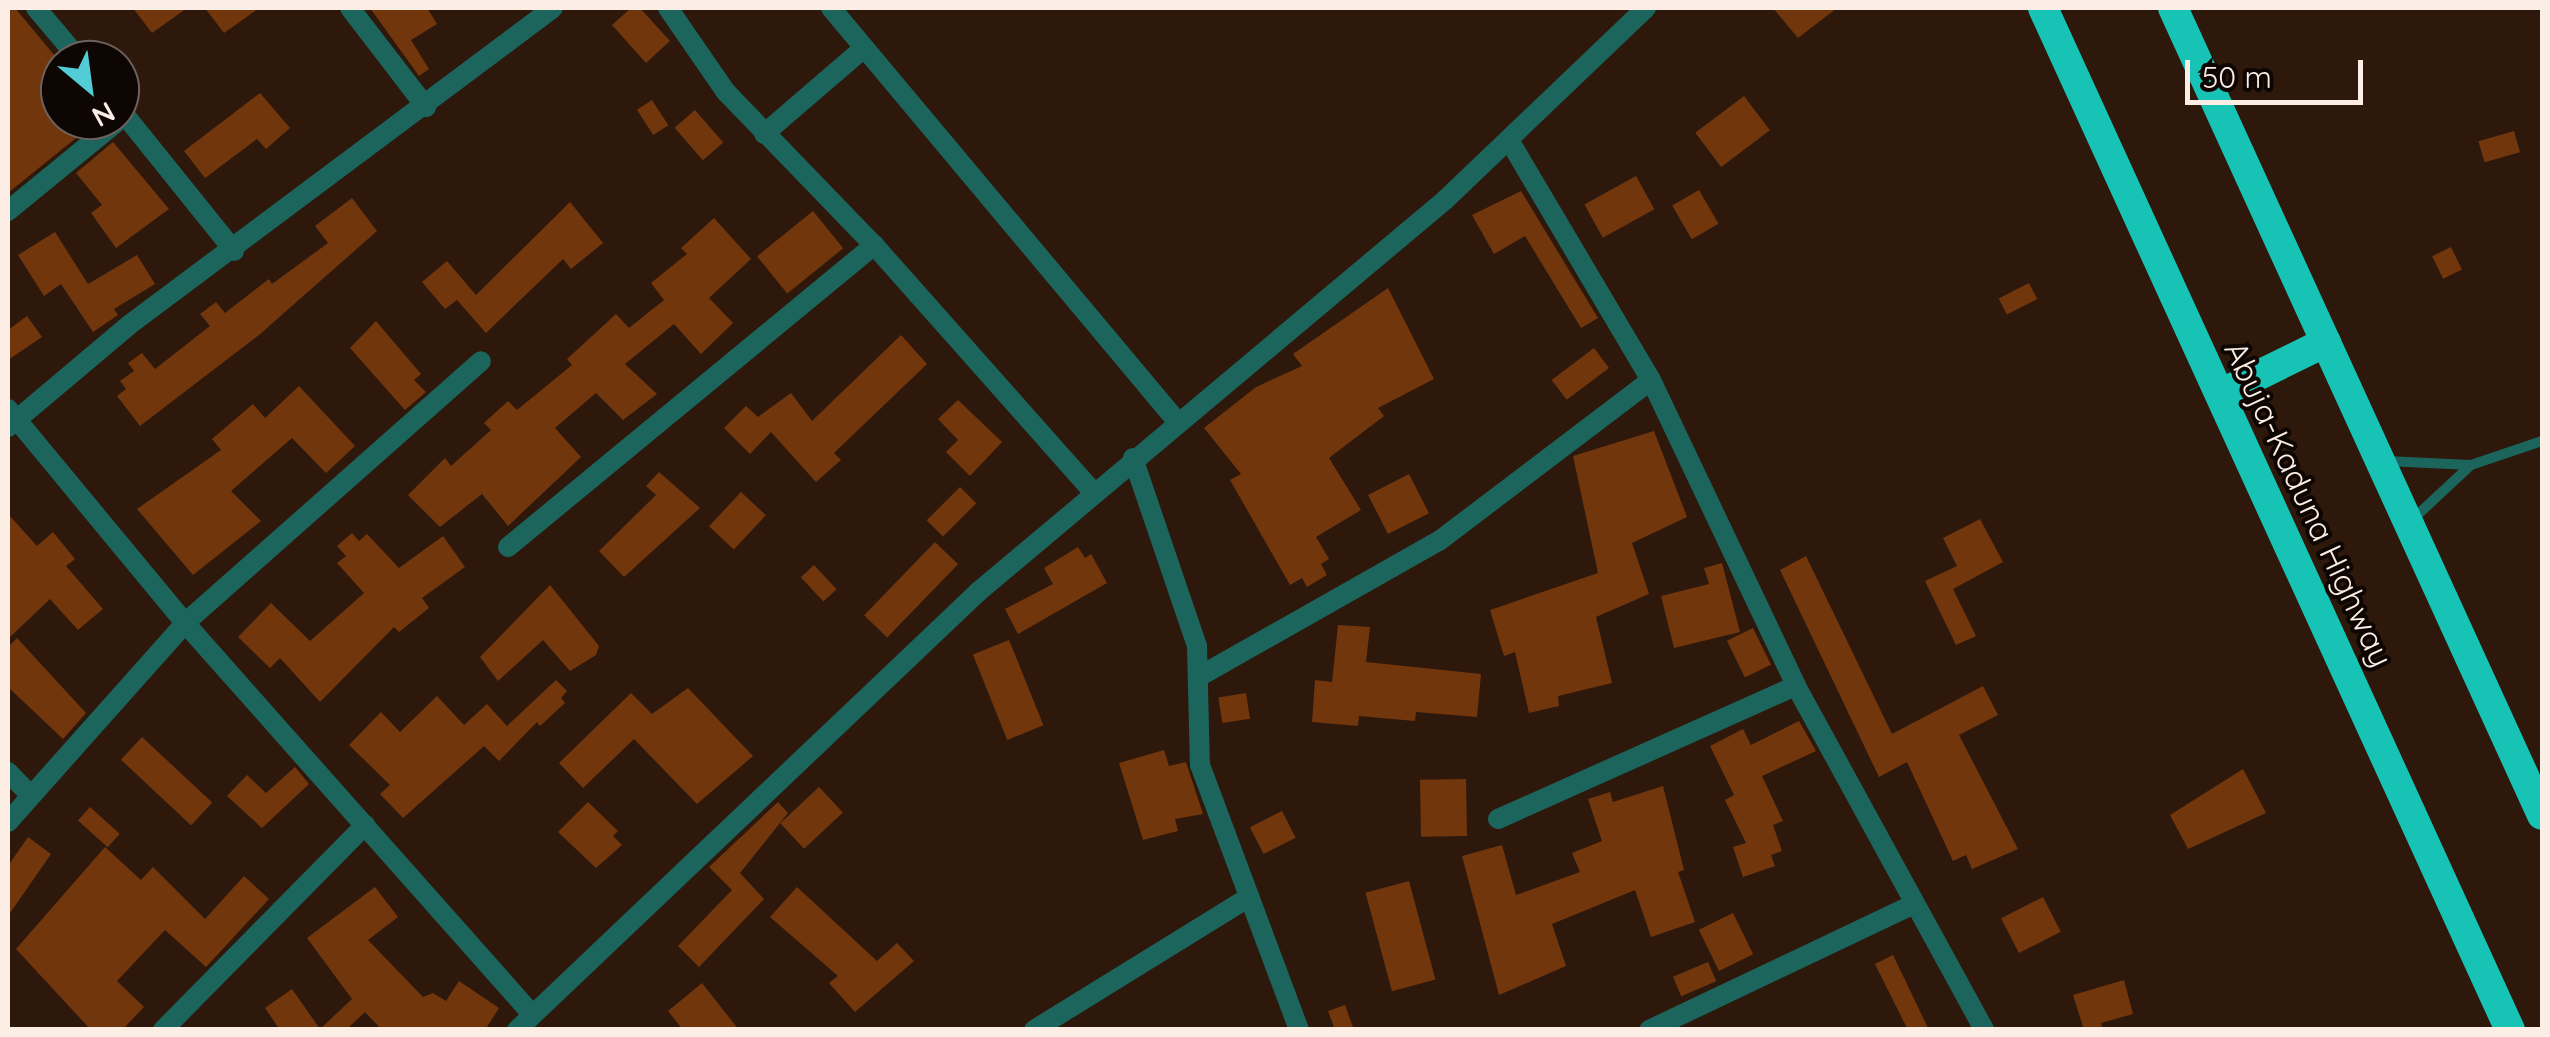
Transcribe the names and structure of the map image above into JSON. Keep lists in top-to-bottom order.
{
  "streets": {
    "highway": ["Abuja-Kaduna Highway"]
  },
  "scale_bar": "50 m",
  "north": "bottom right"
}
